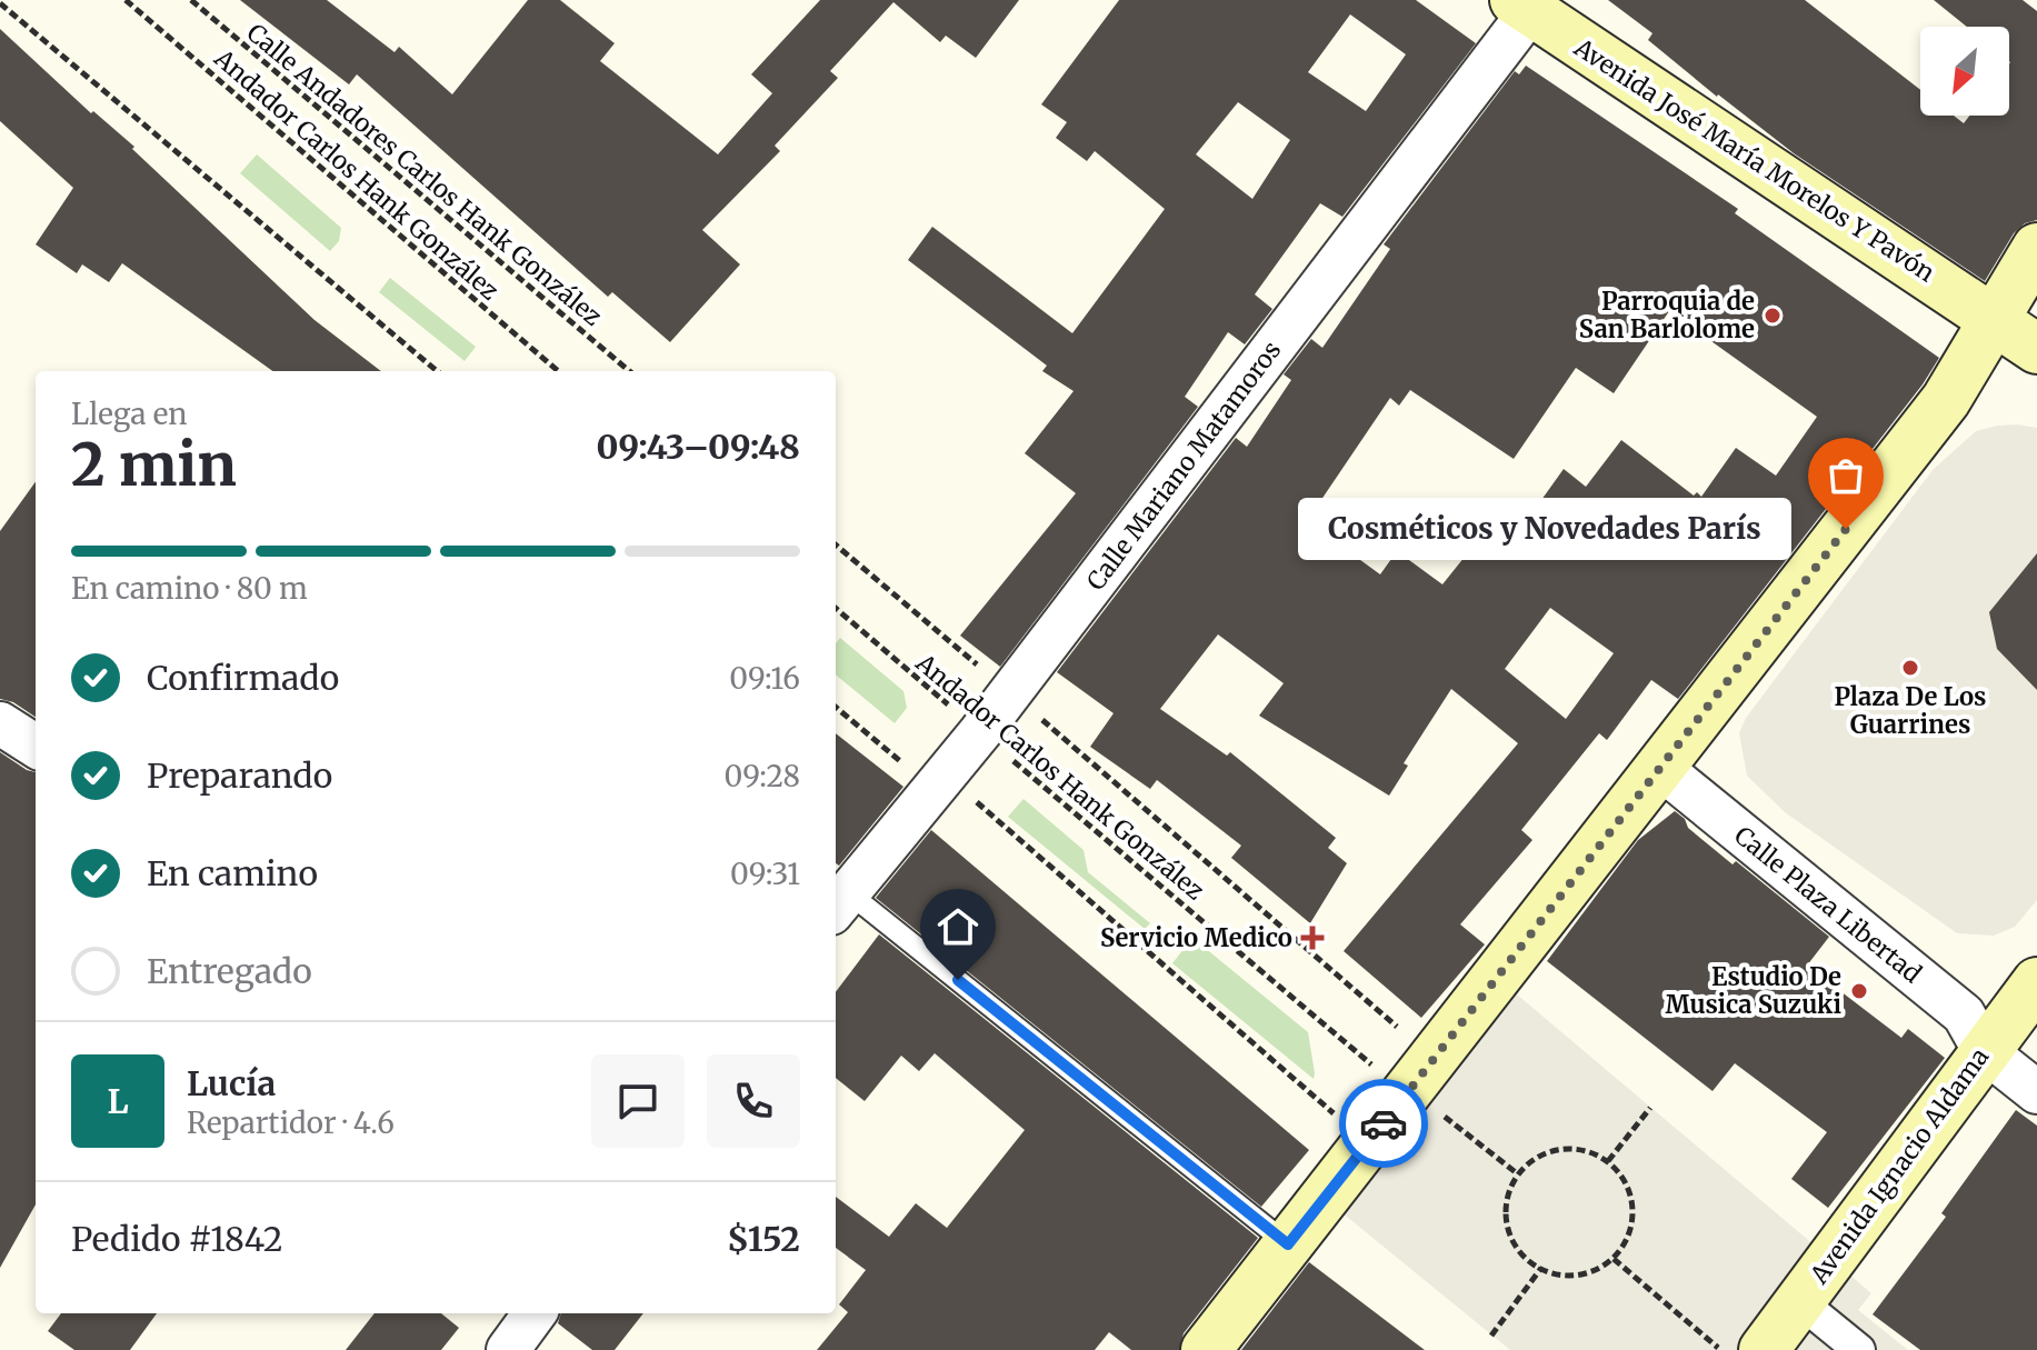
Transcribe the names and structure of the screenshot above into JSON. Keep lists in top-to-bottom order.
{
  "streets": {
    "main road": ["Avenida José María Morelos Y Pavón", "Avenida Ignacio Aldama"],
    "street": ["Calle Mariano Matamoros", "Calle Plaza Libertad"],
    "path": ["Andador Carlos Hank González", "Calle Andadores Carlos Hank González"]
  },
  "crossings": [
    ["Avenida José María Morelos Y Pavón", "Calle Mariano Matamoros"],
    ["Andador Carlos Hank González", "Calle Mariano Matamoros"],
    ["Calle Plaza Libertad", "Avenida Ignacio Aldama"]
  ],
  "places": {
    "other": [
      "Parroquia de San Barlolome",
      "Cosméticos y Novedades París",
      "Plaza De Los Guarrines",
      "Estudio De Musica Suzuki"
    ],
    "health": ["Servicio Medico"]
  },
  "north": "bottom left",
  "page": {
    "heading": ["2 min", "Llega en", "09:43–09:48"],
    "panel": [
      "Lucía",
      "Repartidor · 4.6",
      "Pedido #1842",
      "$152"
    ],
    "bubble": "Cosméticos y Novedades París",
    "bar": "En camino · 80 m",
    "list": [
      ["Confirmado", "09:16"],
      ["Preparando", "09:28"],
      ["En camino", "09:31"],
      "Entregado"
    ],
    "round": "L"
  }
}
